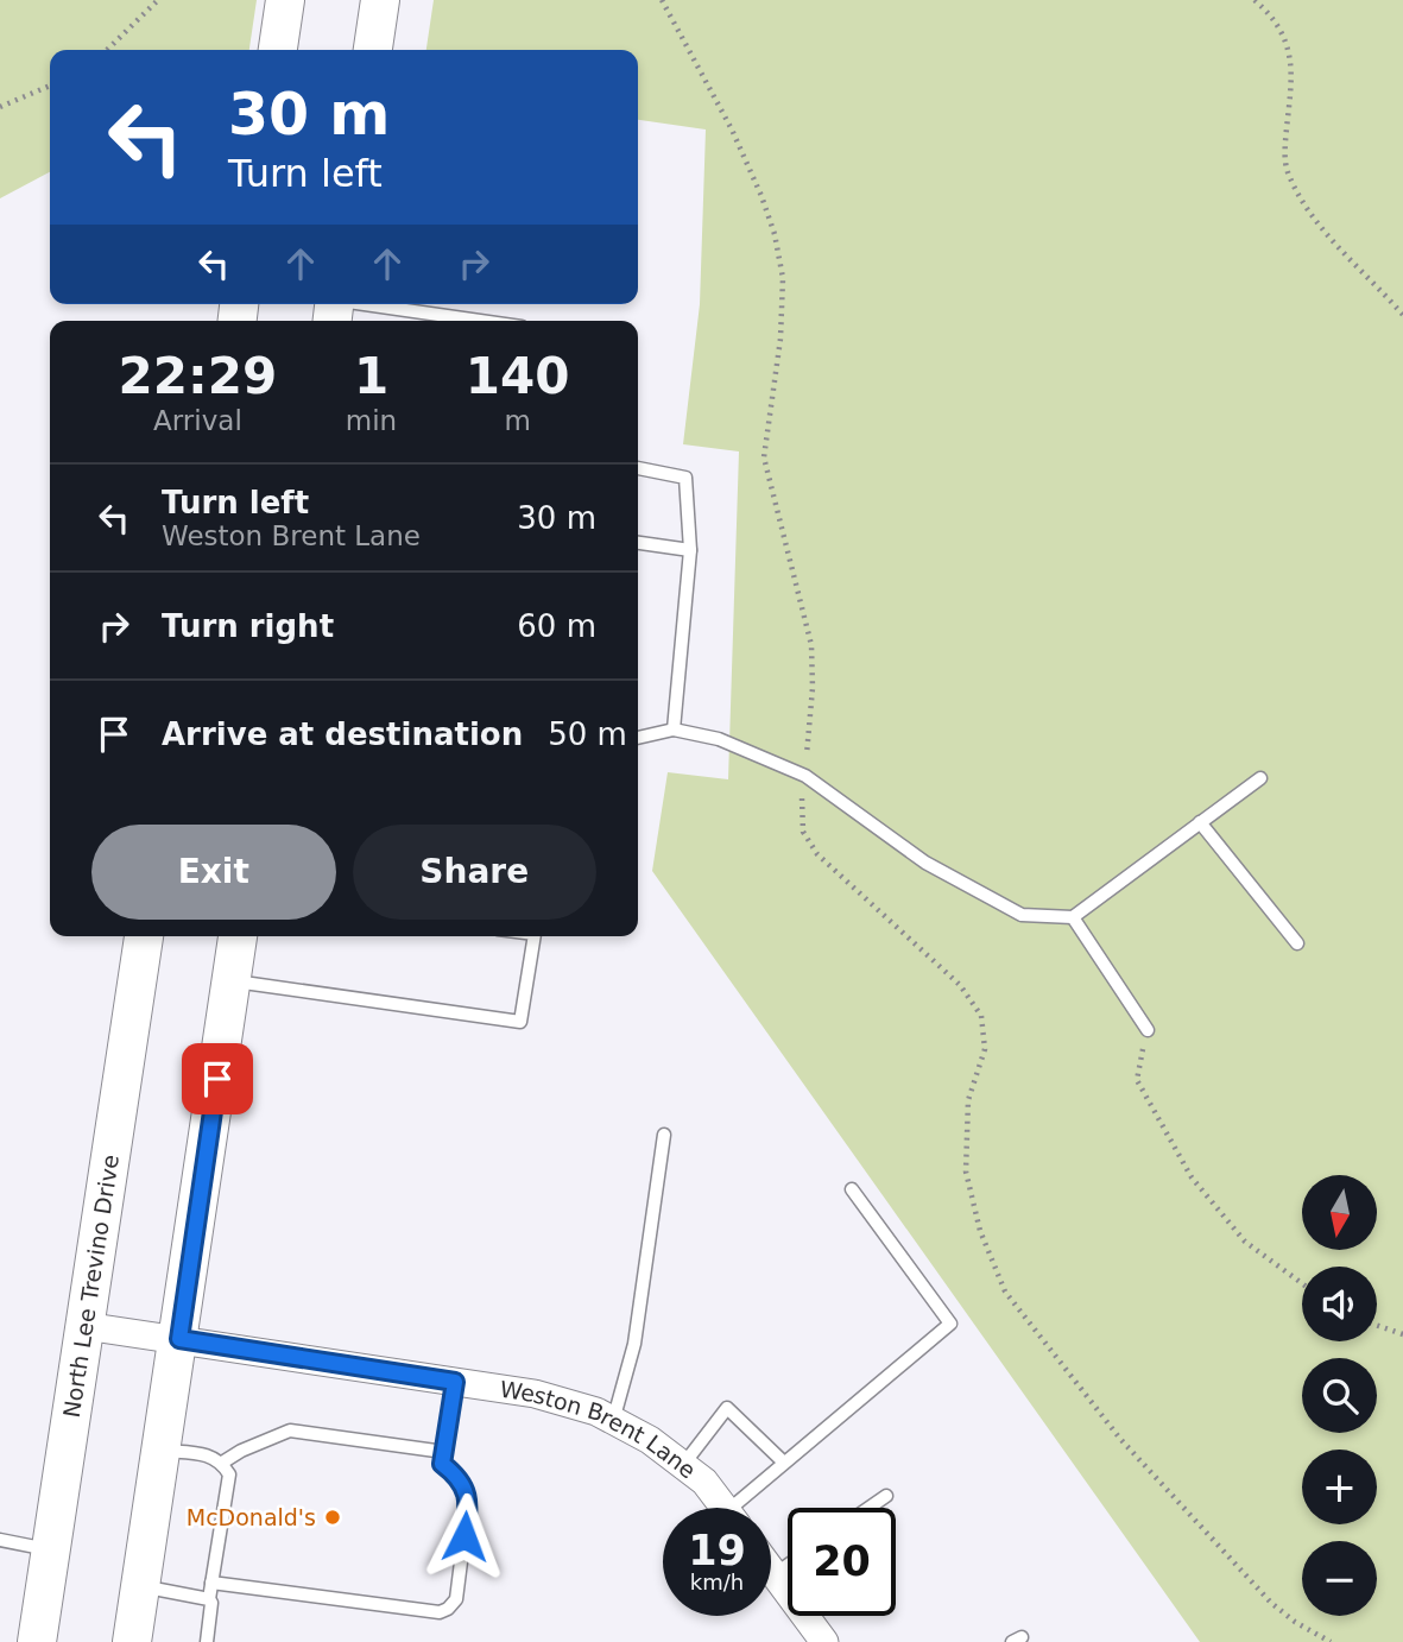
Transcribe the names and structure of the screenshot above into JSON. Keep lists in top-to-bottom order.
{
  "streets": {
    "main road": ["North Lee Trevino Drive"],
    "street": ["Weston Brent Lane"]
  },
  "crossings": [
    ["North Lee Trevino Drive", "Weston Brent Lane"]
  ],
  "places": ["McDonald's"],
  "north": "bottom",
  "page": {
    "turn": ["30 m", "Turn left"],
    "eta": [
      "22:29",
      "Arrival",
      "1",
      "min",
      "140",
      "m"
    ],
    "list": [
      {
        "name": "Turn left",
        "note": "Weston Brent Lane",
        "value": "30 m"
      },
      {
        "name": "Turn right",
        "value": "60 m"
      },
      {
        "name": "Arrive at destination",
        "value": "50 m"
      }
    ],
    "buttons": ["Exit", "Share"],
    "map_buttons": ["+", "−"],
    "speed": "19 km/h",
    "limit": "20"
  }
}
